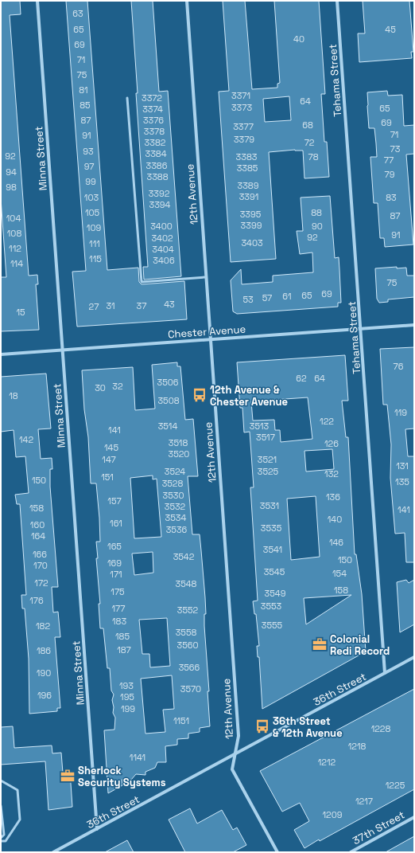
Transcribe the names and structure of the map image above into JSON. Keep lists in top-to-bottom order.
{
  "streets": {
    "street": [
      "Tehama Street",
      "Minna Street",
      "12th Avenue",
      "Chester Avenue",
      "36th Street",
      "37th Street"
    ]
  },
  "crossings": [
    ["Tehama Street", "Chester Avenue"],
    ["Tehama Street", "36th Street"],
    ["Minna Street", "Chester Avenue"],
    ["Minna Street", "36th Street"],
    ["12th Avenue", "Chester Avenue"],
    ["12th Avenue", "36th Street"]
  ],
  "places": {
    "bus stop": ["12th Avenue & Chester Avenue", "36th Street & 12th Avenue"],
    "office": ["Colonial Redi Record", "Sherlock Security Systems"]
  },
  "house_numbers": [
    "63",
    "65",
    "45",
    "40",
    "69",
    "71",
    "75",
    "81",
    "3371",
    "3372",
    "64",
    "85",
    "3373",
    "65",
    "3374",
    "87",
    "3376",
    "69",
    "68",
    "3377",
    "3378",
    "71",
    "91",
    "3379",
    "3382",
    "72",
    "73",
    "93",
    "3384",
    "92",
    "3383",
    "78",
    "77",
    "3386",
    "97",
    "3385",
    "94",
    "79",
    "3388",
    "99",
    "3389",
    "98",
    "3392",
    "3391",
    "103",
    "83",
    "3394",
    "105",
    "88",
    "3395",
    "87",
    "104",
    "3399",
    "3400",
    "90",
    "109",
    "108",
    "91",
    "92",
    "3402",
    "3403",
    "111",
    "112",
    "3404",
    "115",
    "3406",
    "114",
    "75",
    "69",
    "65",
    "61",
    "57",
    "53",
    "43",
    "31",
    "37",
    "27",
    "15",
    "76",
    "62",
    "64",
    "3506",
    "32",
    "30",
    "18",
    "3508",
    "119",
    "122",
    "3514",
    "3513",
    "141",
    "3517",
    "142",
    "3518",
    "126",
    "145",
    "3520",
    "147",
    "3521",
    "131",
    "3524",
    "3525",
    "132",
    "151",
    "150",
    "135",
    "3528",
    "3530",
    "136",
    "157",
    "3531",
    "3532",
    "158",
    "141",
    "3534",
    "140",
    "161",
    "160",
    "3535",
    "3536",
    "164",
    "146",
    "165",
    "3541",
    "166",
    "3542",
    "150",
    "169",
    "170",
    "3545",
    "154",
    "171",
    "172",
    "3548",
    "158",
    "175",
    "3549",
    "176",
    "3553",
    "177",
    "3552",
    "183",
    "3555",
    "182",
    "3558",
    "185",
    "3560",
    "187",
    "186",
    "3566",
    "190",
    "193",
    "3570",
    "196",
    "195",
    "199",
    "1151",
    "1228",
    "1218",
    "1141",
    "1212",
    "1225",
    "1217",
    "1209"
  ]
}
